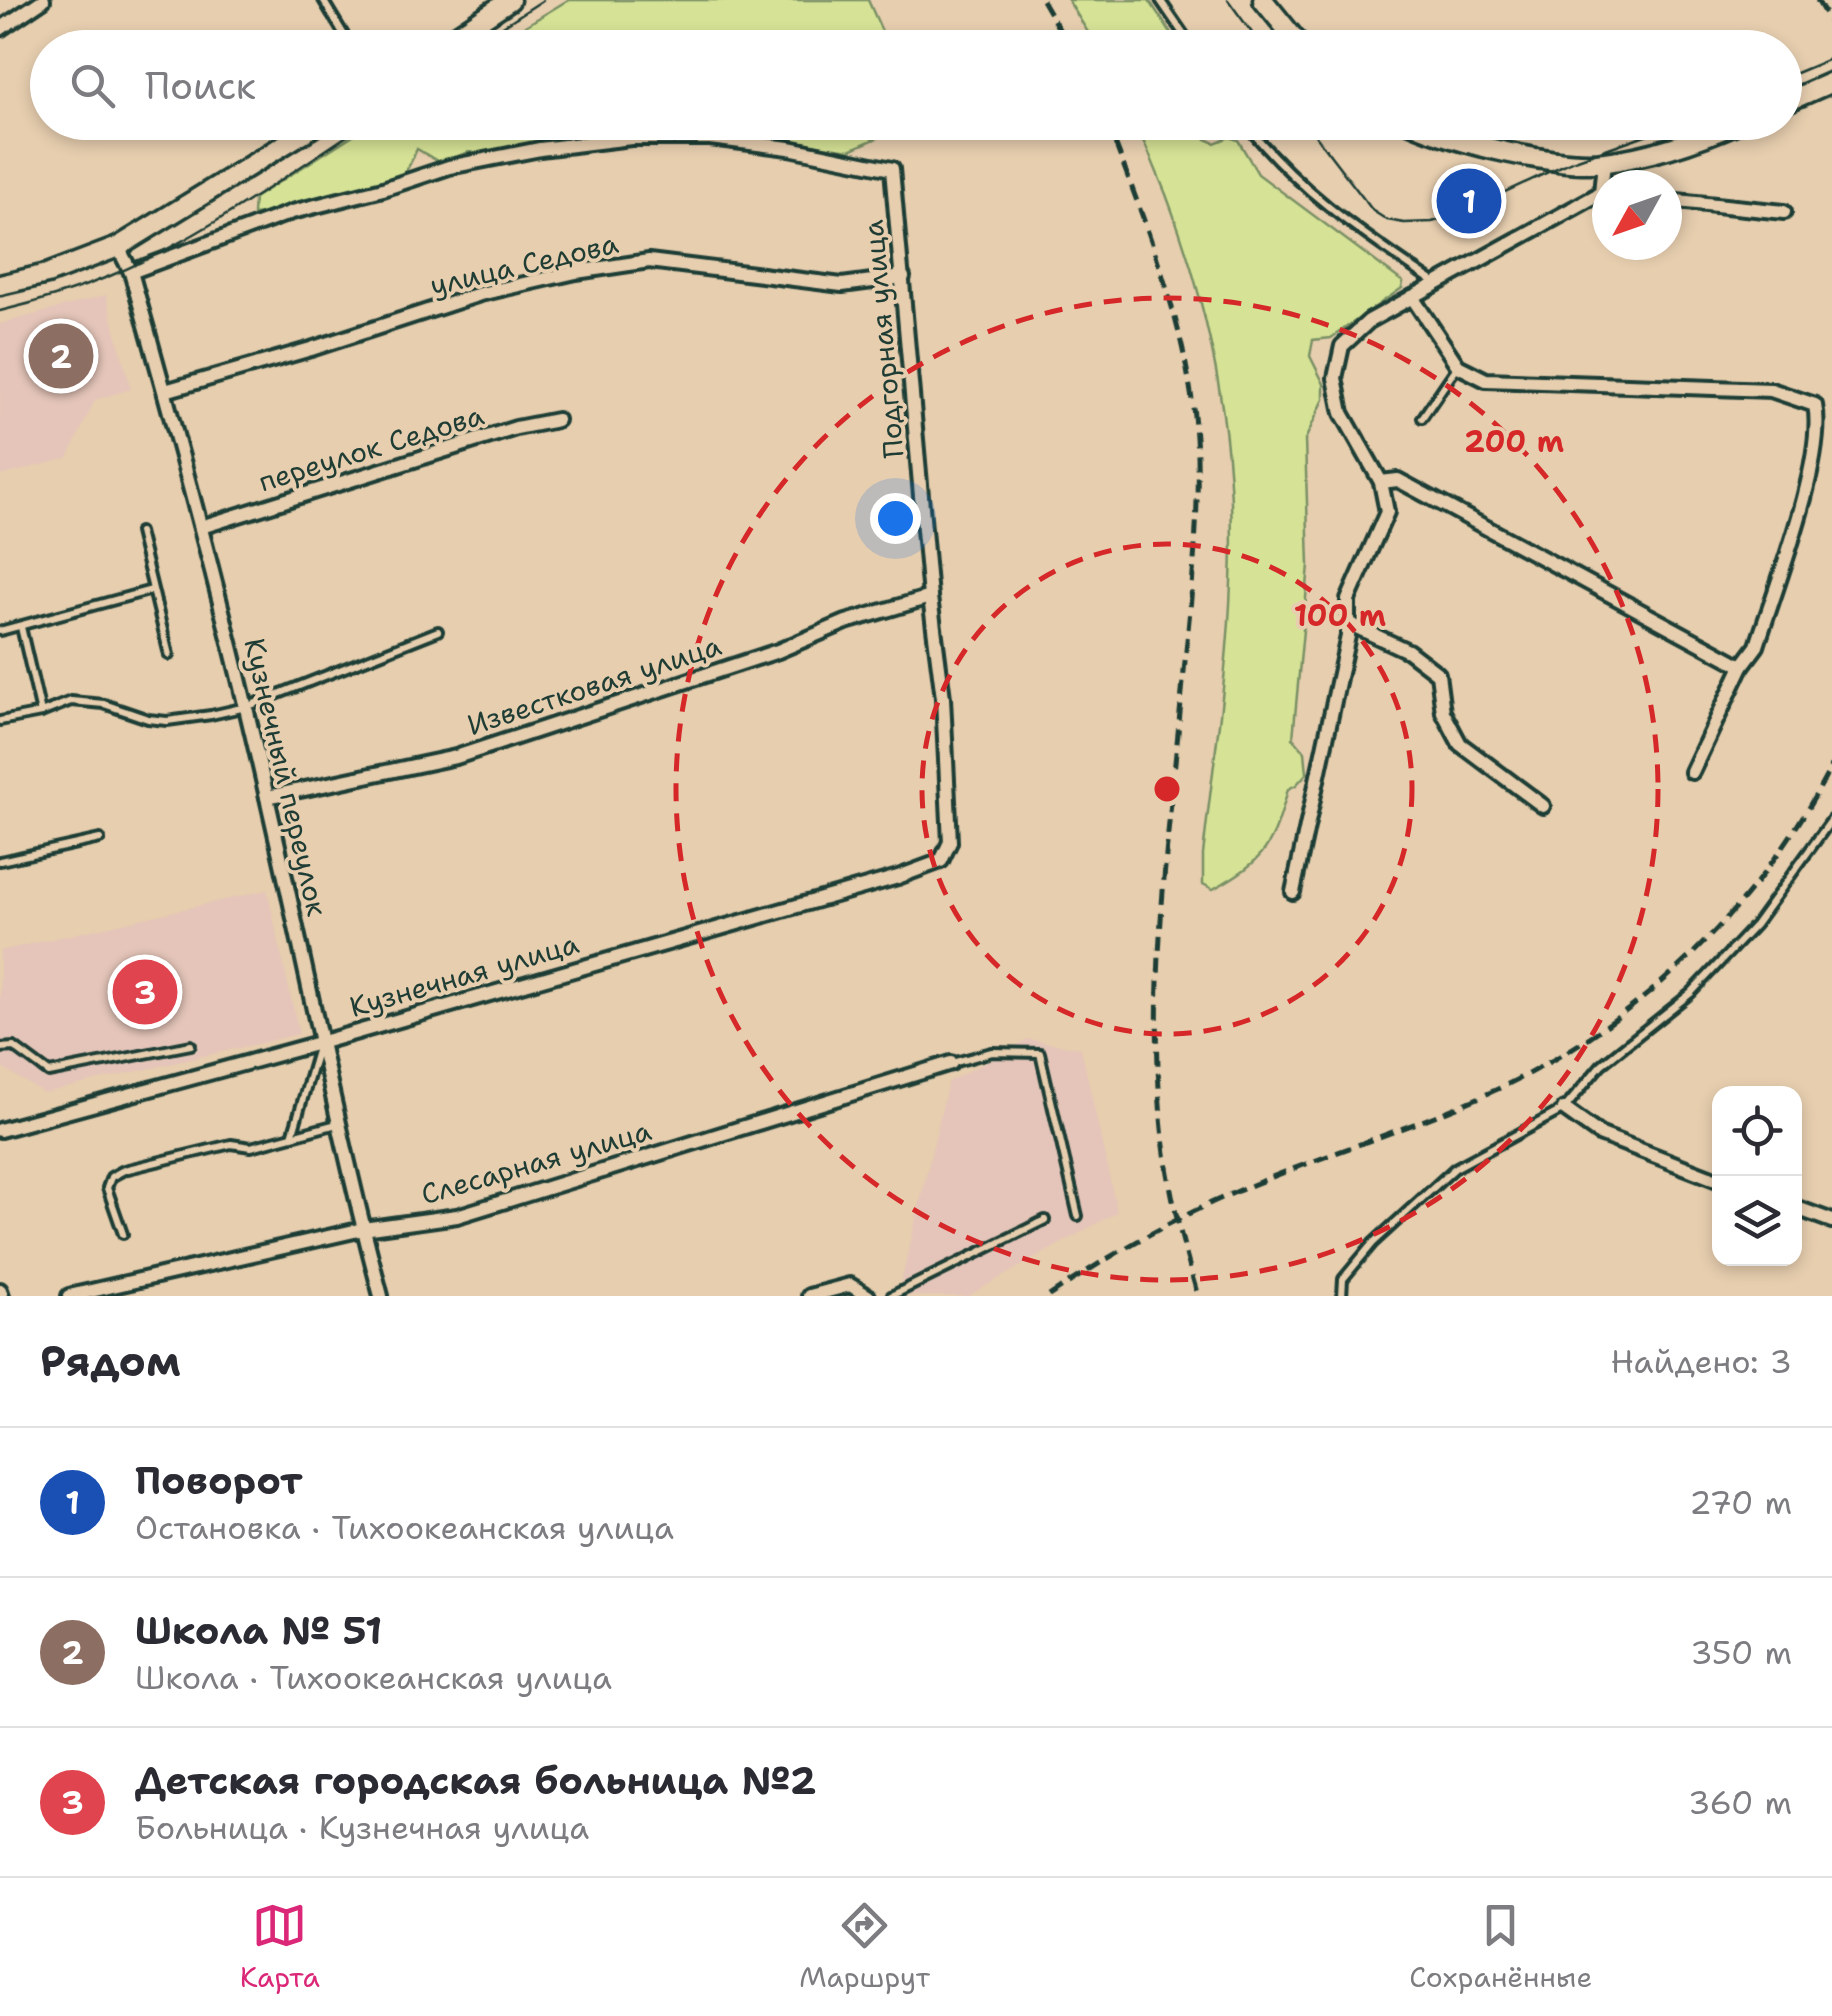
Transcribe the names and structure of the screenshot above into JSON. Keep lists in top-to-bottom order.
{
  "streets": {
    "street": [
      "улица Седова",
      "Подгорная улица",
      "переулок Седова",
      "Известковая улица",
      "Кузнечный переулок",
      "Кузнечная улица",
      "Слесарная улица"
    ]
  },
  "crossings": [
    ["улица Седова", "Подгорная улица"],
    ["улица Седова", "Кузнечный переулок"],
    ["Подгорная улица", "Известковая улица"],
    ["Подгорная улица", "Кузнечный переулок"],
    ["Подгорная улица", "Кузнечная улица"],
    ["переулок Седова", "Кузнечный переулок"],
    ["Известковая улица", "Кузнечный переулок"],
    ["Кузнечный переулок", "Кузнечная улица"],
    ["Кузнечный переулок", "Слесарная улица"]
  ],
  "north": "bottom left",
  "page": {
    "search": "Поиск",
    "pins": ["1", "2", "3"],
    "heading": ["Рядом", "Найдено: 3"],
    "list": [
      {
        "mark": "1",
        "name": "Поворот",
        "note": "Остановка · Тихоокеанская улица",
        "value": "270 m"
      },
      {
        "mark": "2",
        "name": "Школа № 51",
        "note": "Школа · Тихоокеанская улица",
        "value": "350 m"
      },
      {
        "mark": "3",
        "name": "Детская городская больница №2",
        "note": "Больница · Кузнечная улица",
        "value": "360 m"
      }
    ],
    "nav": ["Карта", "Маршрут", "Сохранённые"]
  },
  "rings": ["200 m", "100 m"]
}
